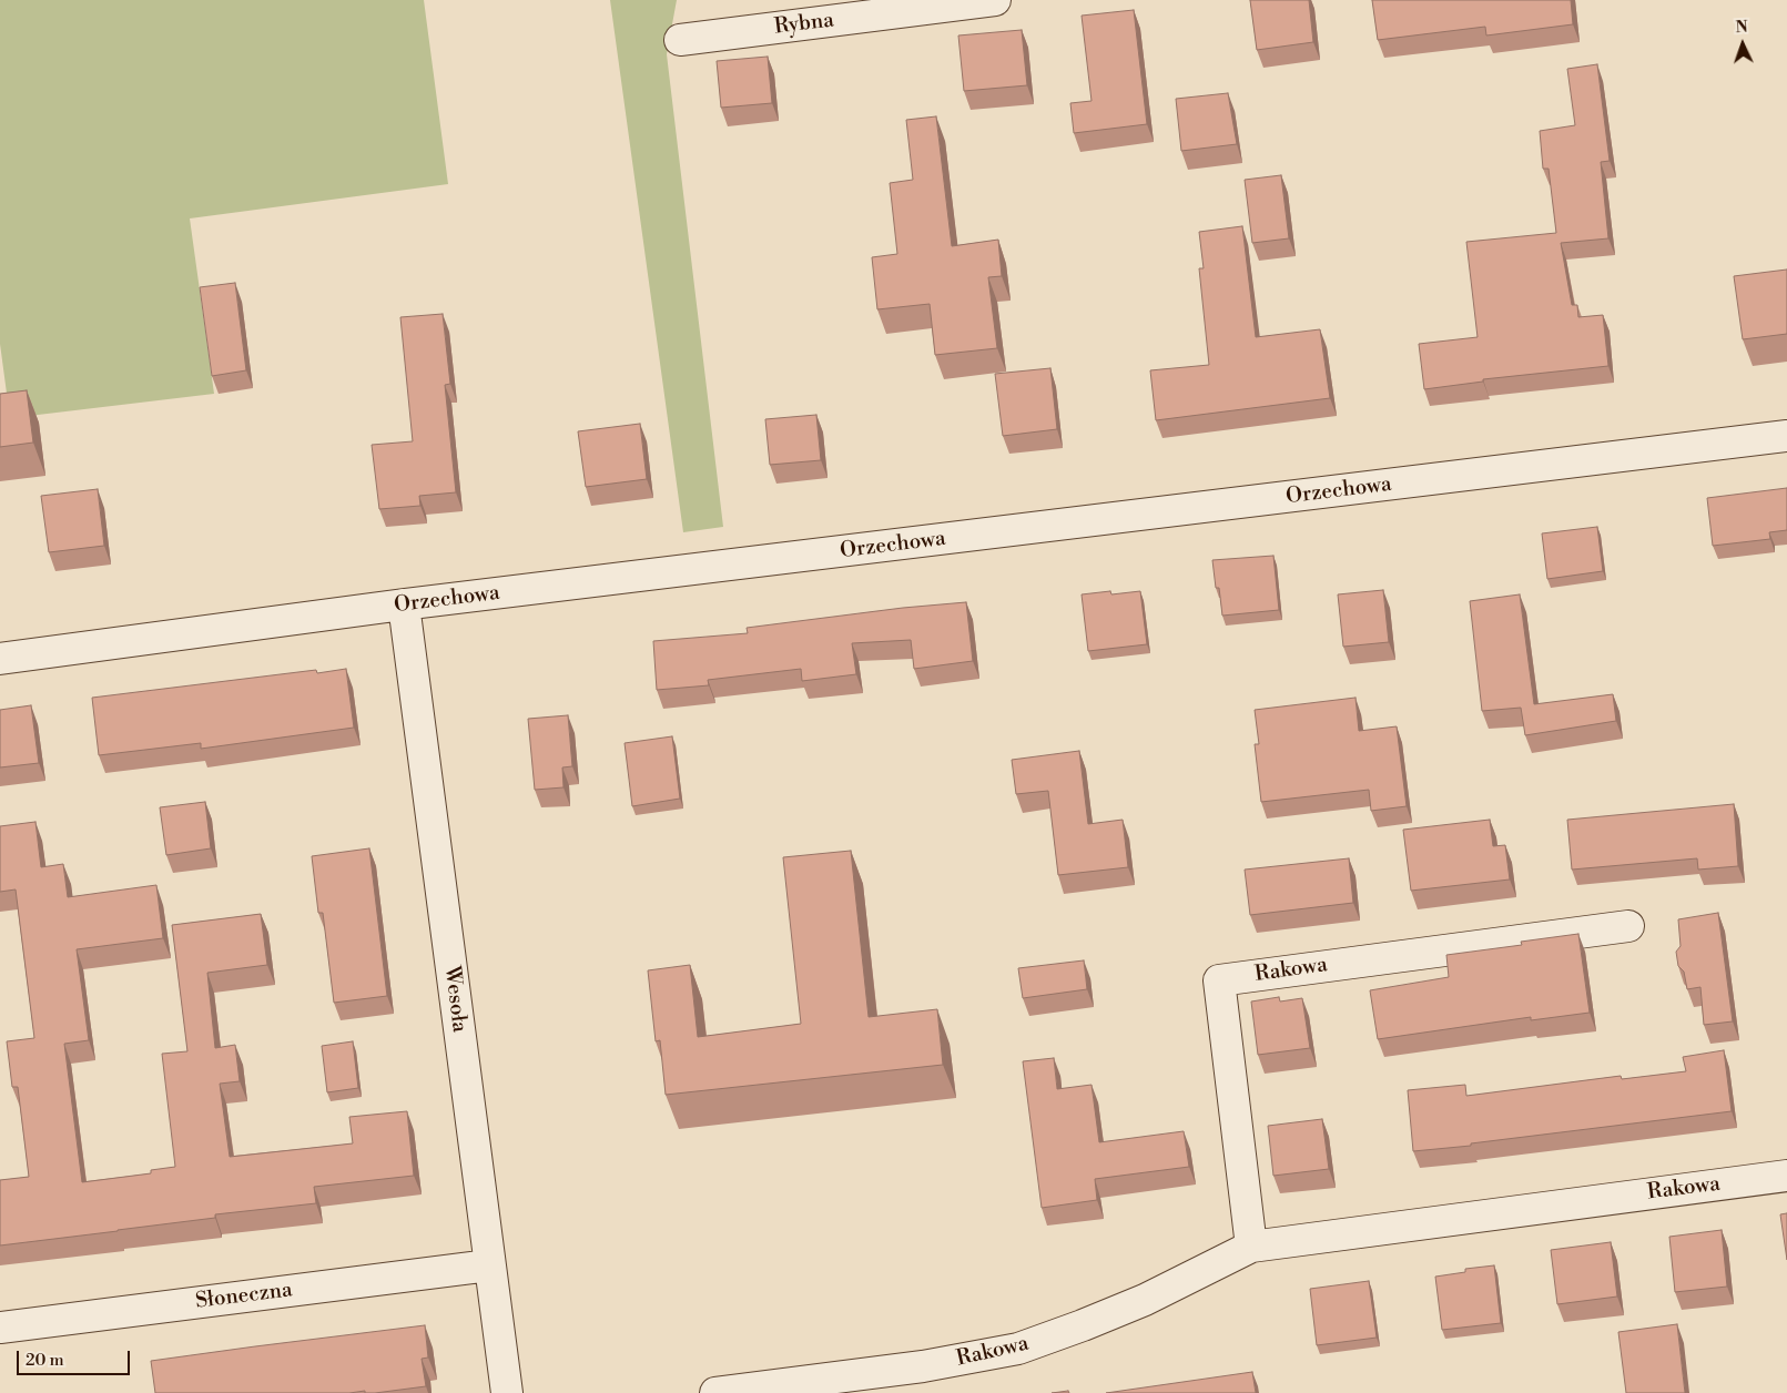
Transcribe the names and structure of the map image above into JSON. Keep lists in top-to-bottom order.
{
  "streets": {
    "street": [
      "Rybna",
      "Orzechowa",
      "Rakowa",
      "Wesoła",
      "Słoneczna"
    ]
  },
  "crossings": [
    ["Orzechowa", "Wesoła"],
    ["Wesoła", "Słoneczna"]
  ],
  "scale_bar": "20 m",
  "north": "top"
}
